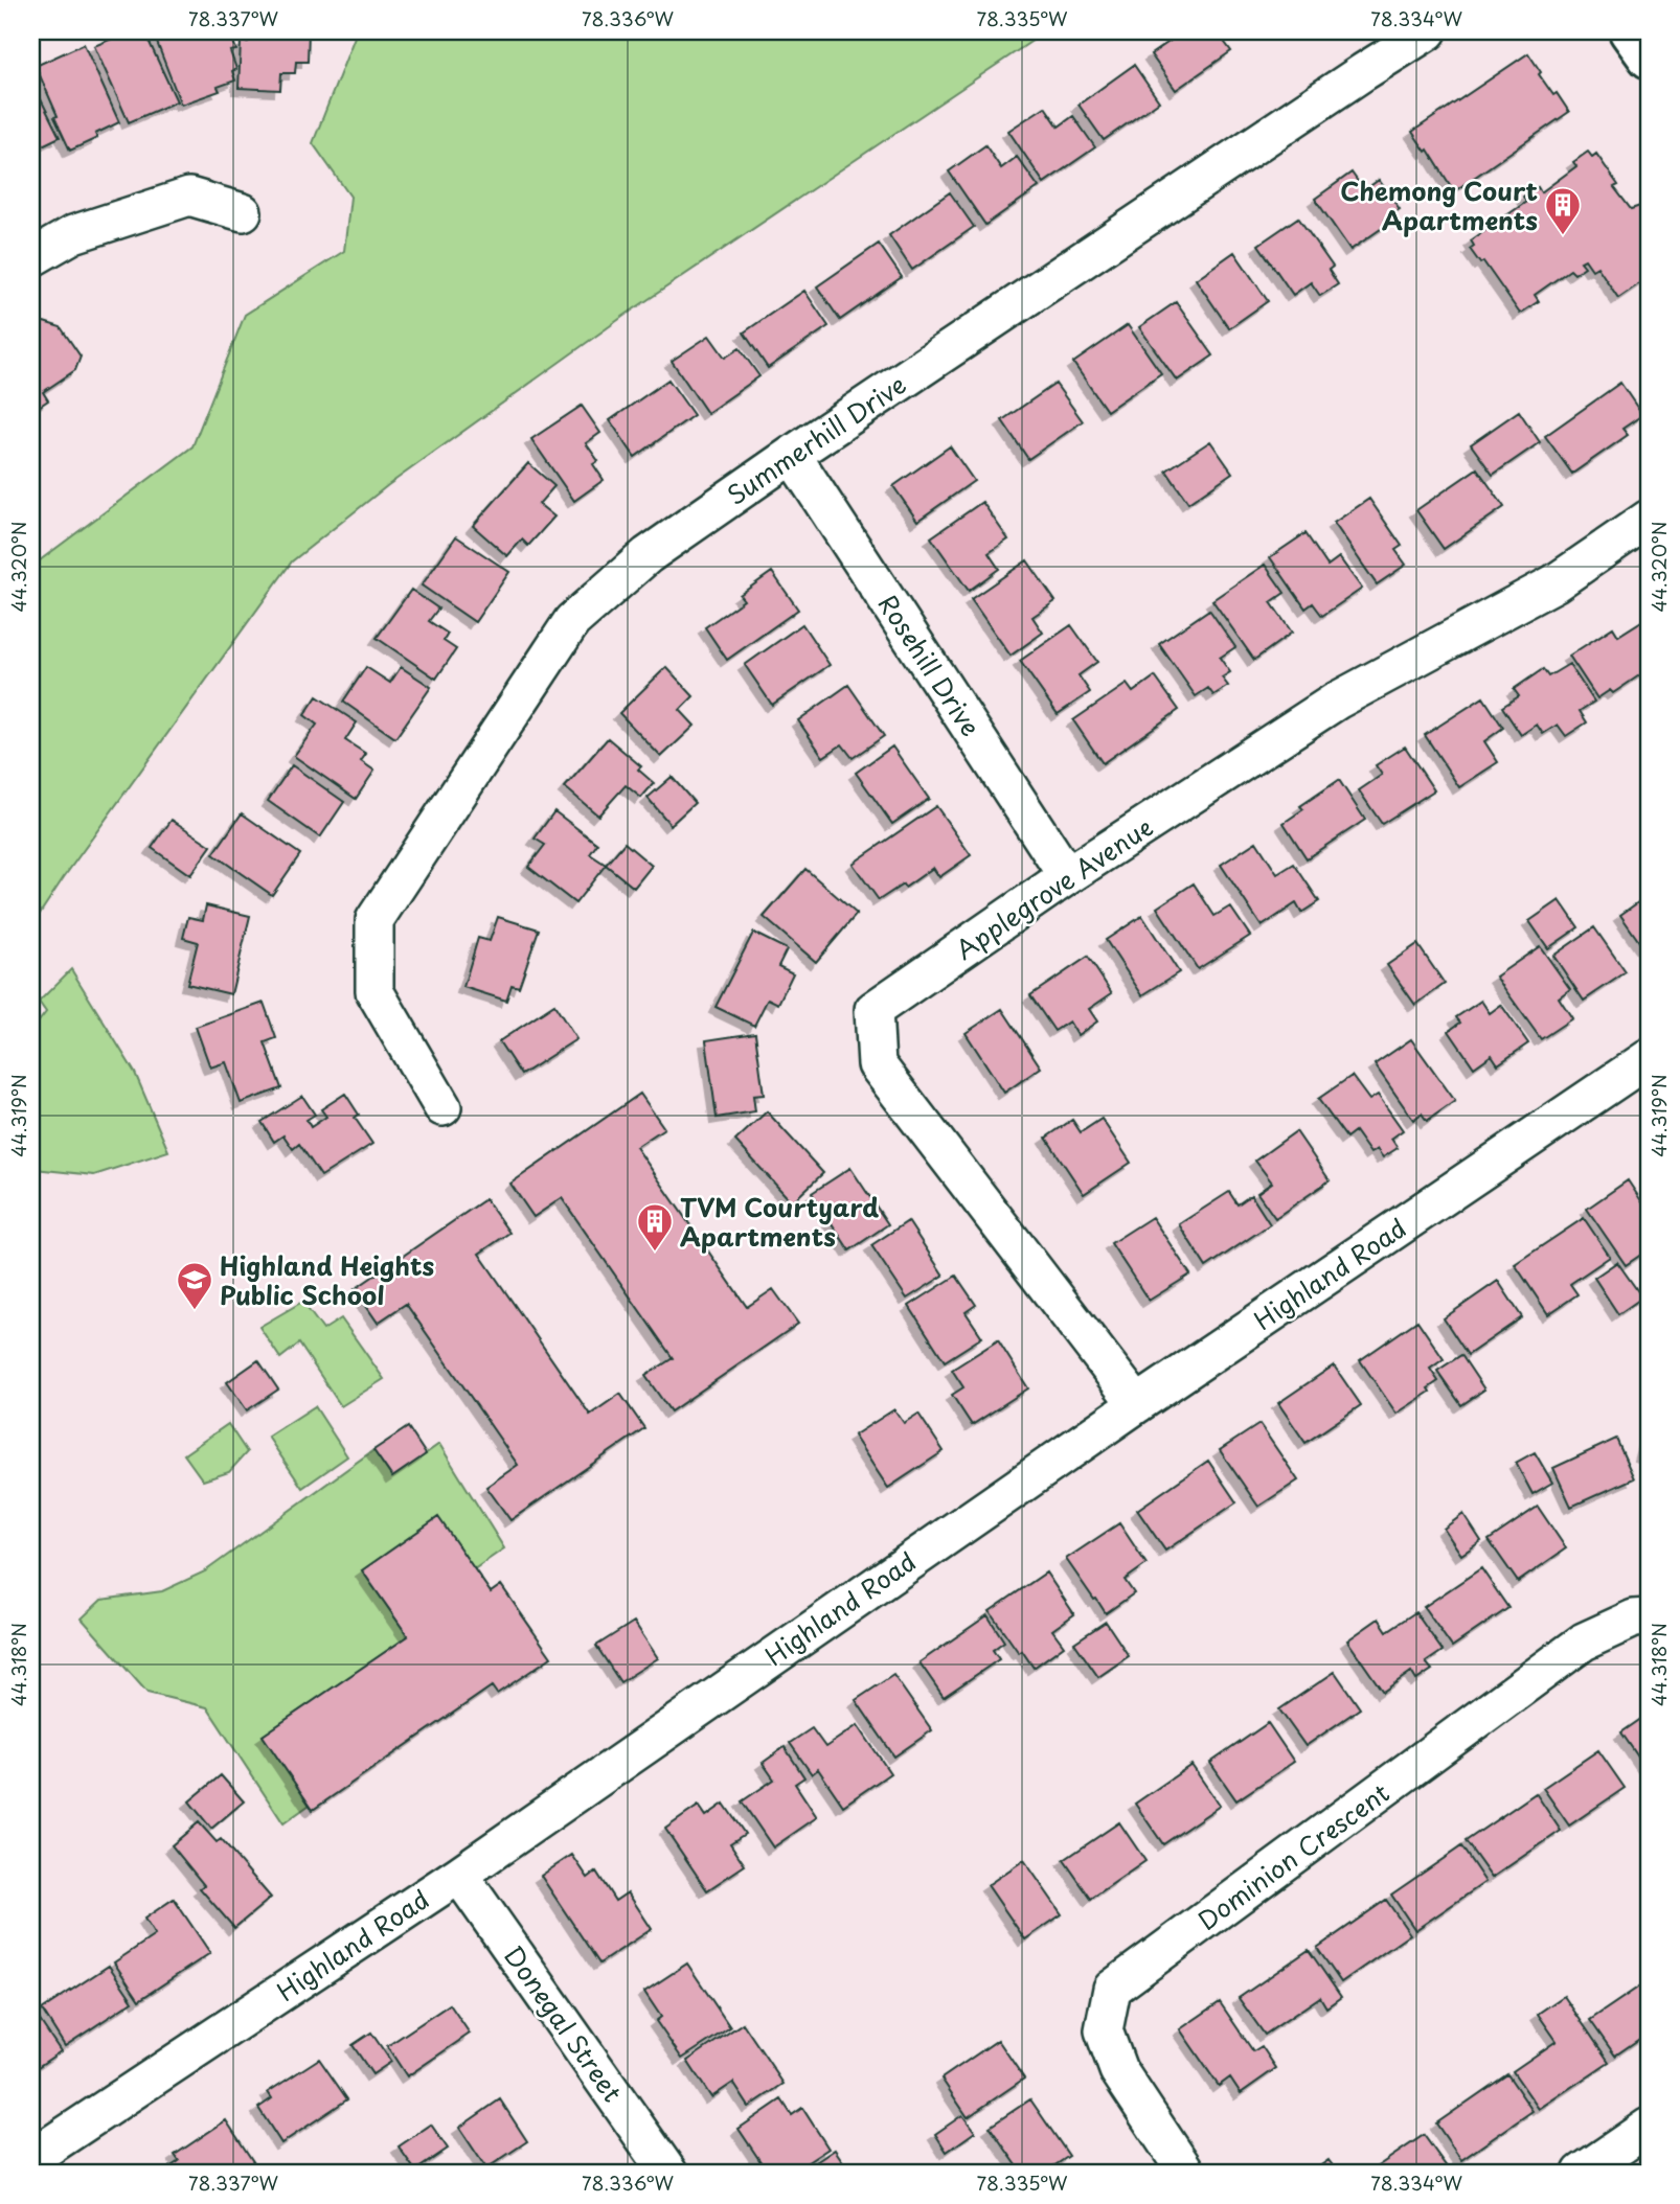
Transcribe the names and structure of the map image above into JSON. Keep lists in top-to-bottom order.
{
  "streets": {
    "street": [
      "Summerhill Drive",
      "Rosehill Drive",
      "Applegrove Avenue",
      "Highland Road",
      "Dominion Crescent",
      "Donegal Street"
    ]
  },
  "crossings": [
    ["Summerhill Drive", "Rosehill Drive"],
    ["Rosehill Drive", "Applegrove Avenue"],
    ["Applegrove Avenue", "Highland Road"],
    ["Highland Road", "Donegal Street"]
  ],
  "places": {
    "building": ["Chemong Court Apartments", "TVM Courtyard Apartments"],
    "school or university": ["Highland Heights Public School"]
  },
  "coordinates": [
    "78.337°W",
    "78.336°W",
    "78.335°W",
    "78.334°W",
    "44.320°N",
    "44.319°N",
    "44.318°N"
  ]
}
